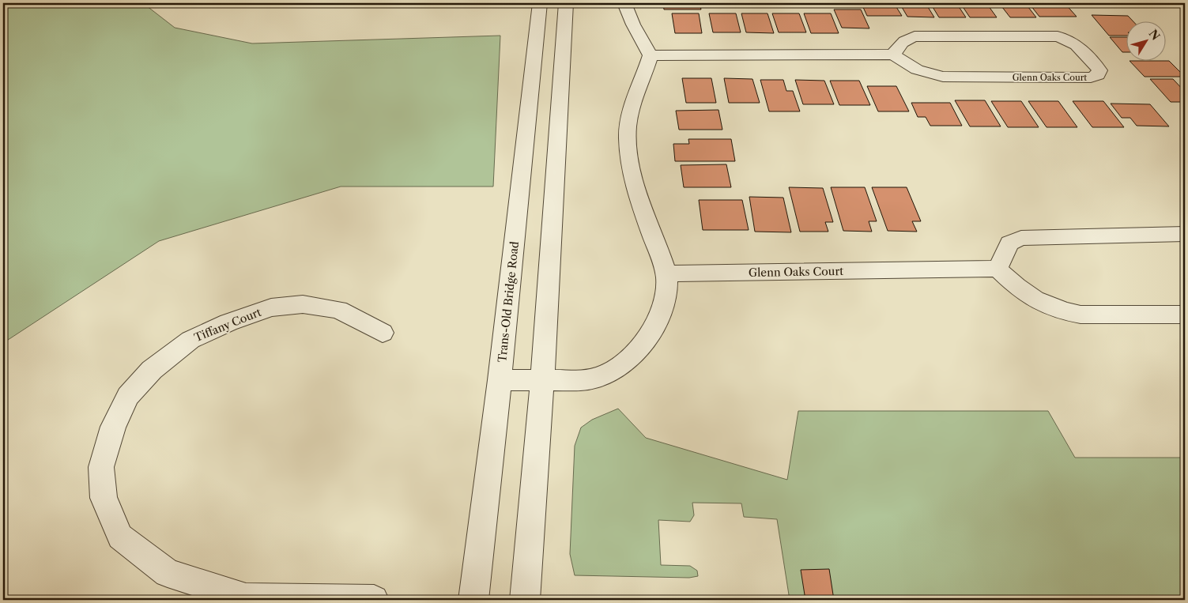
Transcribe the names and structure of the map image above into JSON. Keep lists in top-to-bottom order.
{
  "streets": {
    "street": ["Glenn Oaks Court", "Trans-Old Bridge Road", "Tiffany Court"]
  },
  "north": "top right"
}
